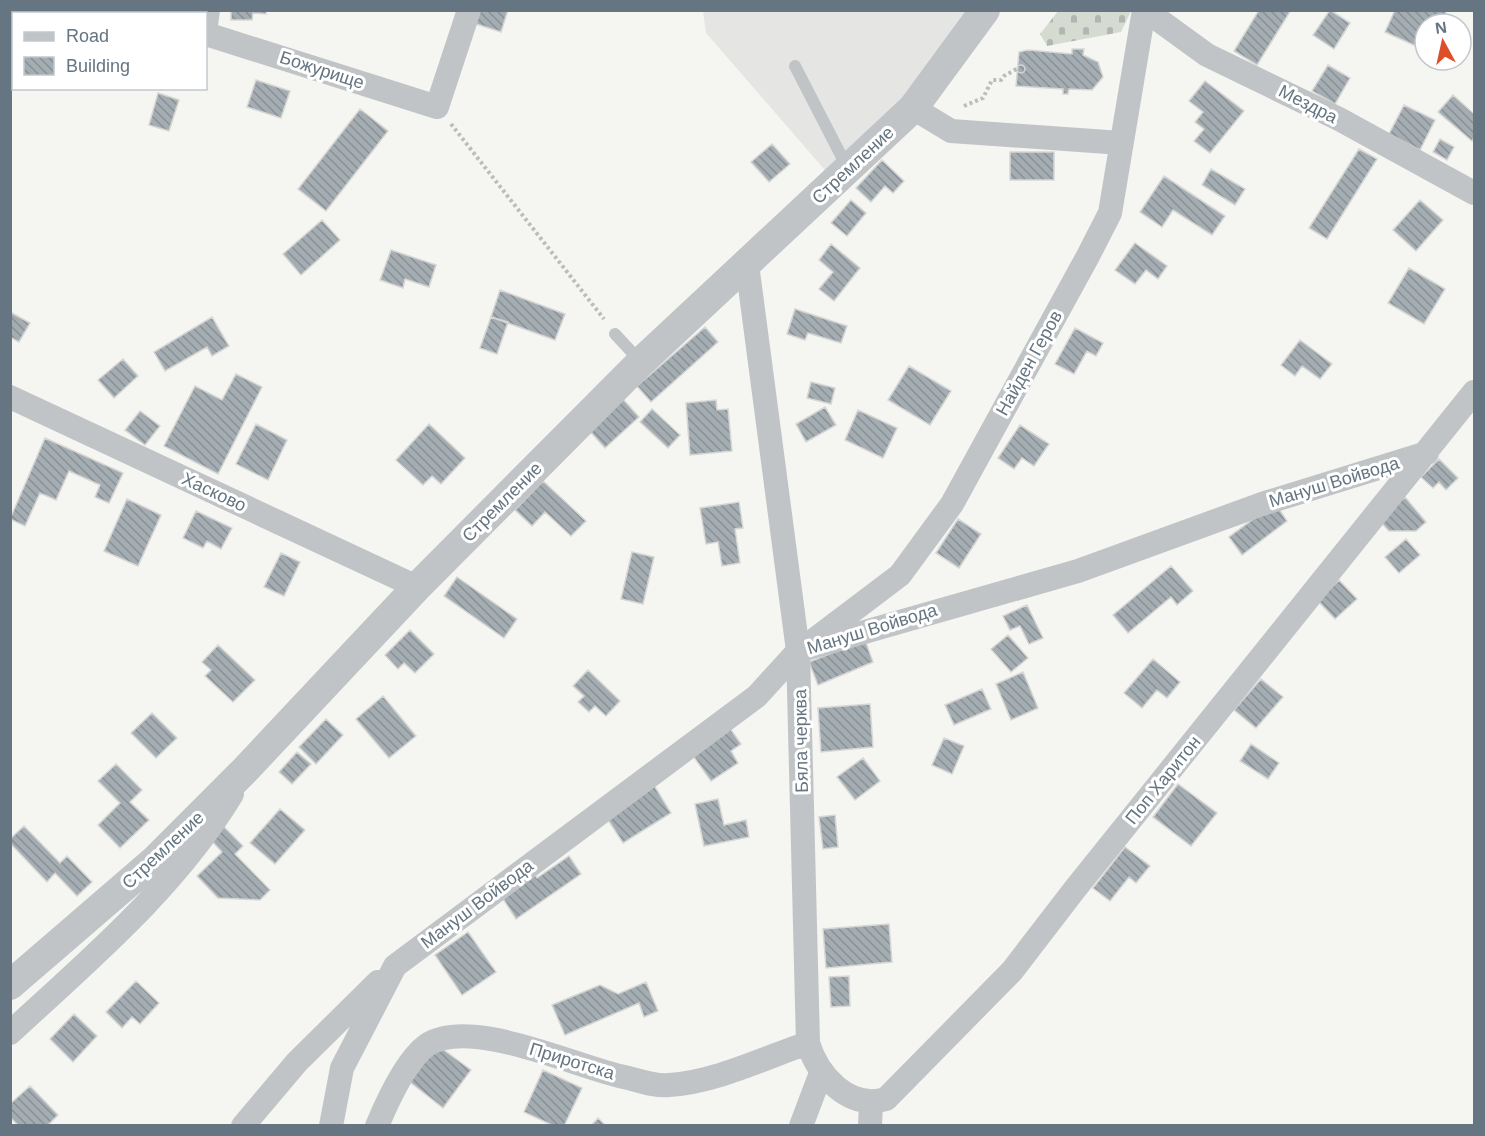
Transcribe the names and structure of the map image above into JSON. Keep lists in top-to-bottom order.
{
  "streets": {
    "street": [
      "Божурище",
      "Мездра",
      "Стремление",
      "Найден Геров",
      "Мануш Войвода",
      "Хасково",
      "Бяла черква",
      "Поп Харитон",
      "Приротска"
    ]
  },
  "crossings": [
    ["Мездра", "Найден Геров"],
    ["Стремление", "Хасково"],
    ["Стремление", "Бяла черква"],
    ["Найден Геров", "Мануш Войвода"],
    ["Найден Геров", "Бяла черква"],
    ["Мануш Войвода", "Бяла черква"],
    ["Мануш Войвода", "Поп Харитон"],
    ["Бяла черква", "Поп Харитон"],
    ["Бяла черква", "Приротска"]
  ],
  "legend": ["Road", "Building"],
  "north": "top"
}
